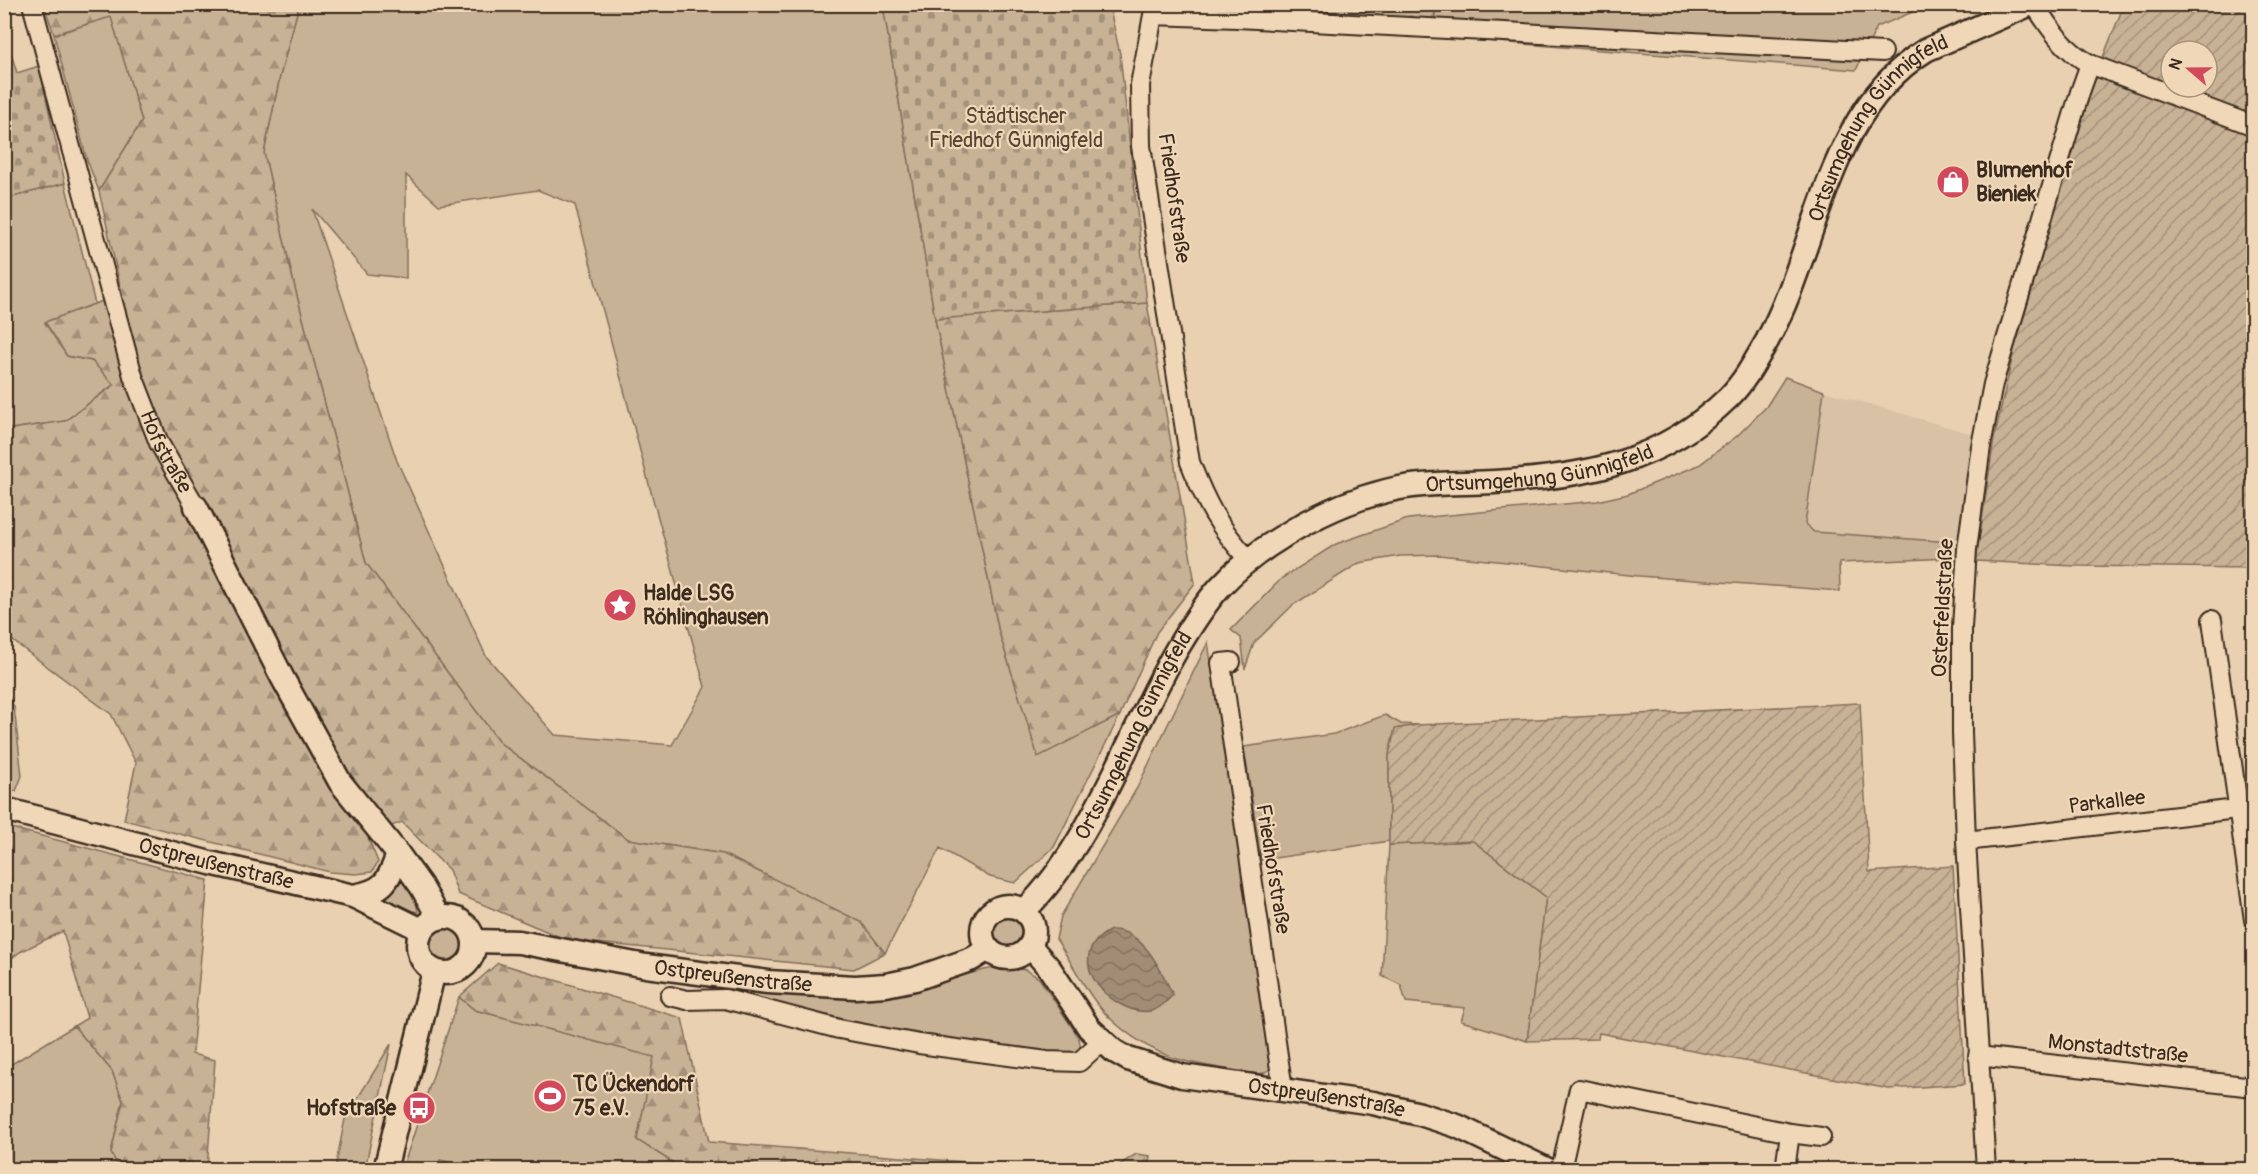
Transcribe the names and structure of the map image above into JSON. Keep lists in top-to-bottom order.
{
  "streets": {
    "street": [
      "Ortsumgehung Günnigfeld",
      "Friedhofstraße",
      "Hofstraße",
      "Osterfeldstraße",
      "Parkallee",
      "Ostpreußenstraße",
      "Monstadtstraße"
    ]
  },
  "crossings": [
    ["Ortsumgehung Günnigfeld", "Friedhofstraße"],
    ["Ortsumgehung Günnigfeld", "Ostpreußenstraße"],
    ["Friedhofstraße", "Ostpreußenstraße"],
    ["Hofstraße", "Ostpreußenstraße"],
    ["Osterfeldstraße", "Parkallee"],
    ["Osterfeldstraße", "Monstadtstraße"]
  ],
  "parks": ["Städtischer Friedhof Günnigfeld"],
  "places": {
    "shop": ["Blumenhof Bieniek"],
    "place": ["Halde LSG Röhlinghausen"],
    "sports": ["TC Ückendorf 75 e.V."],
    "bus stop": ["Hofstraße"]
  },
  "north": "left"
}
